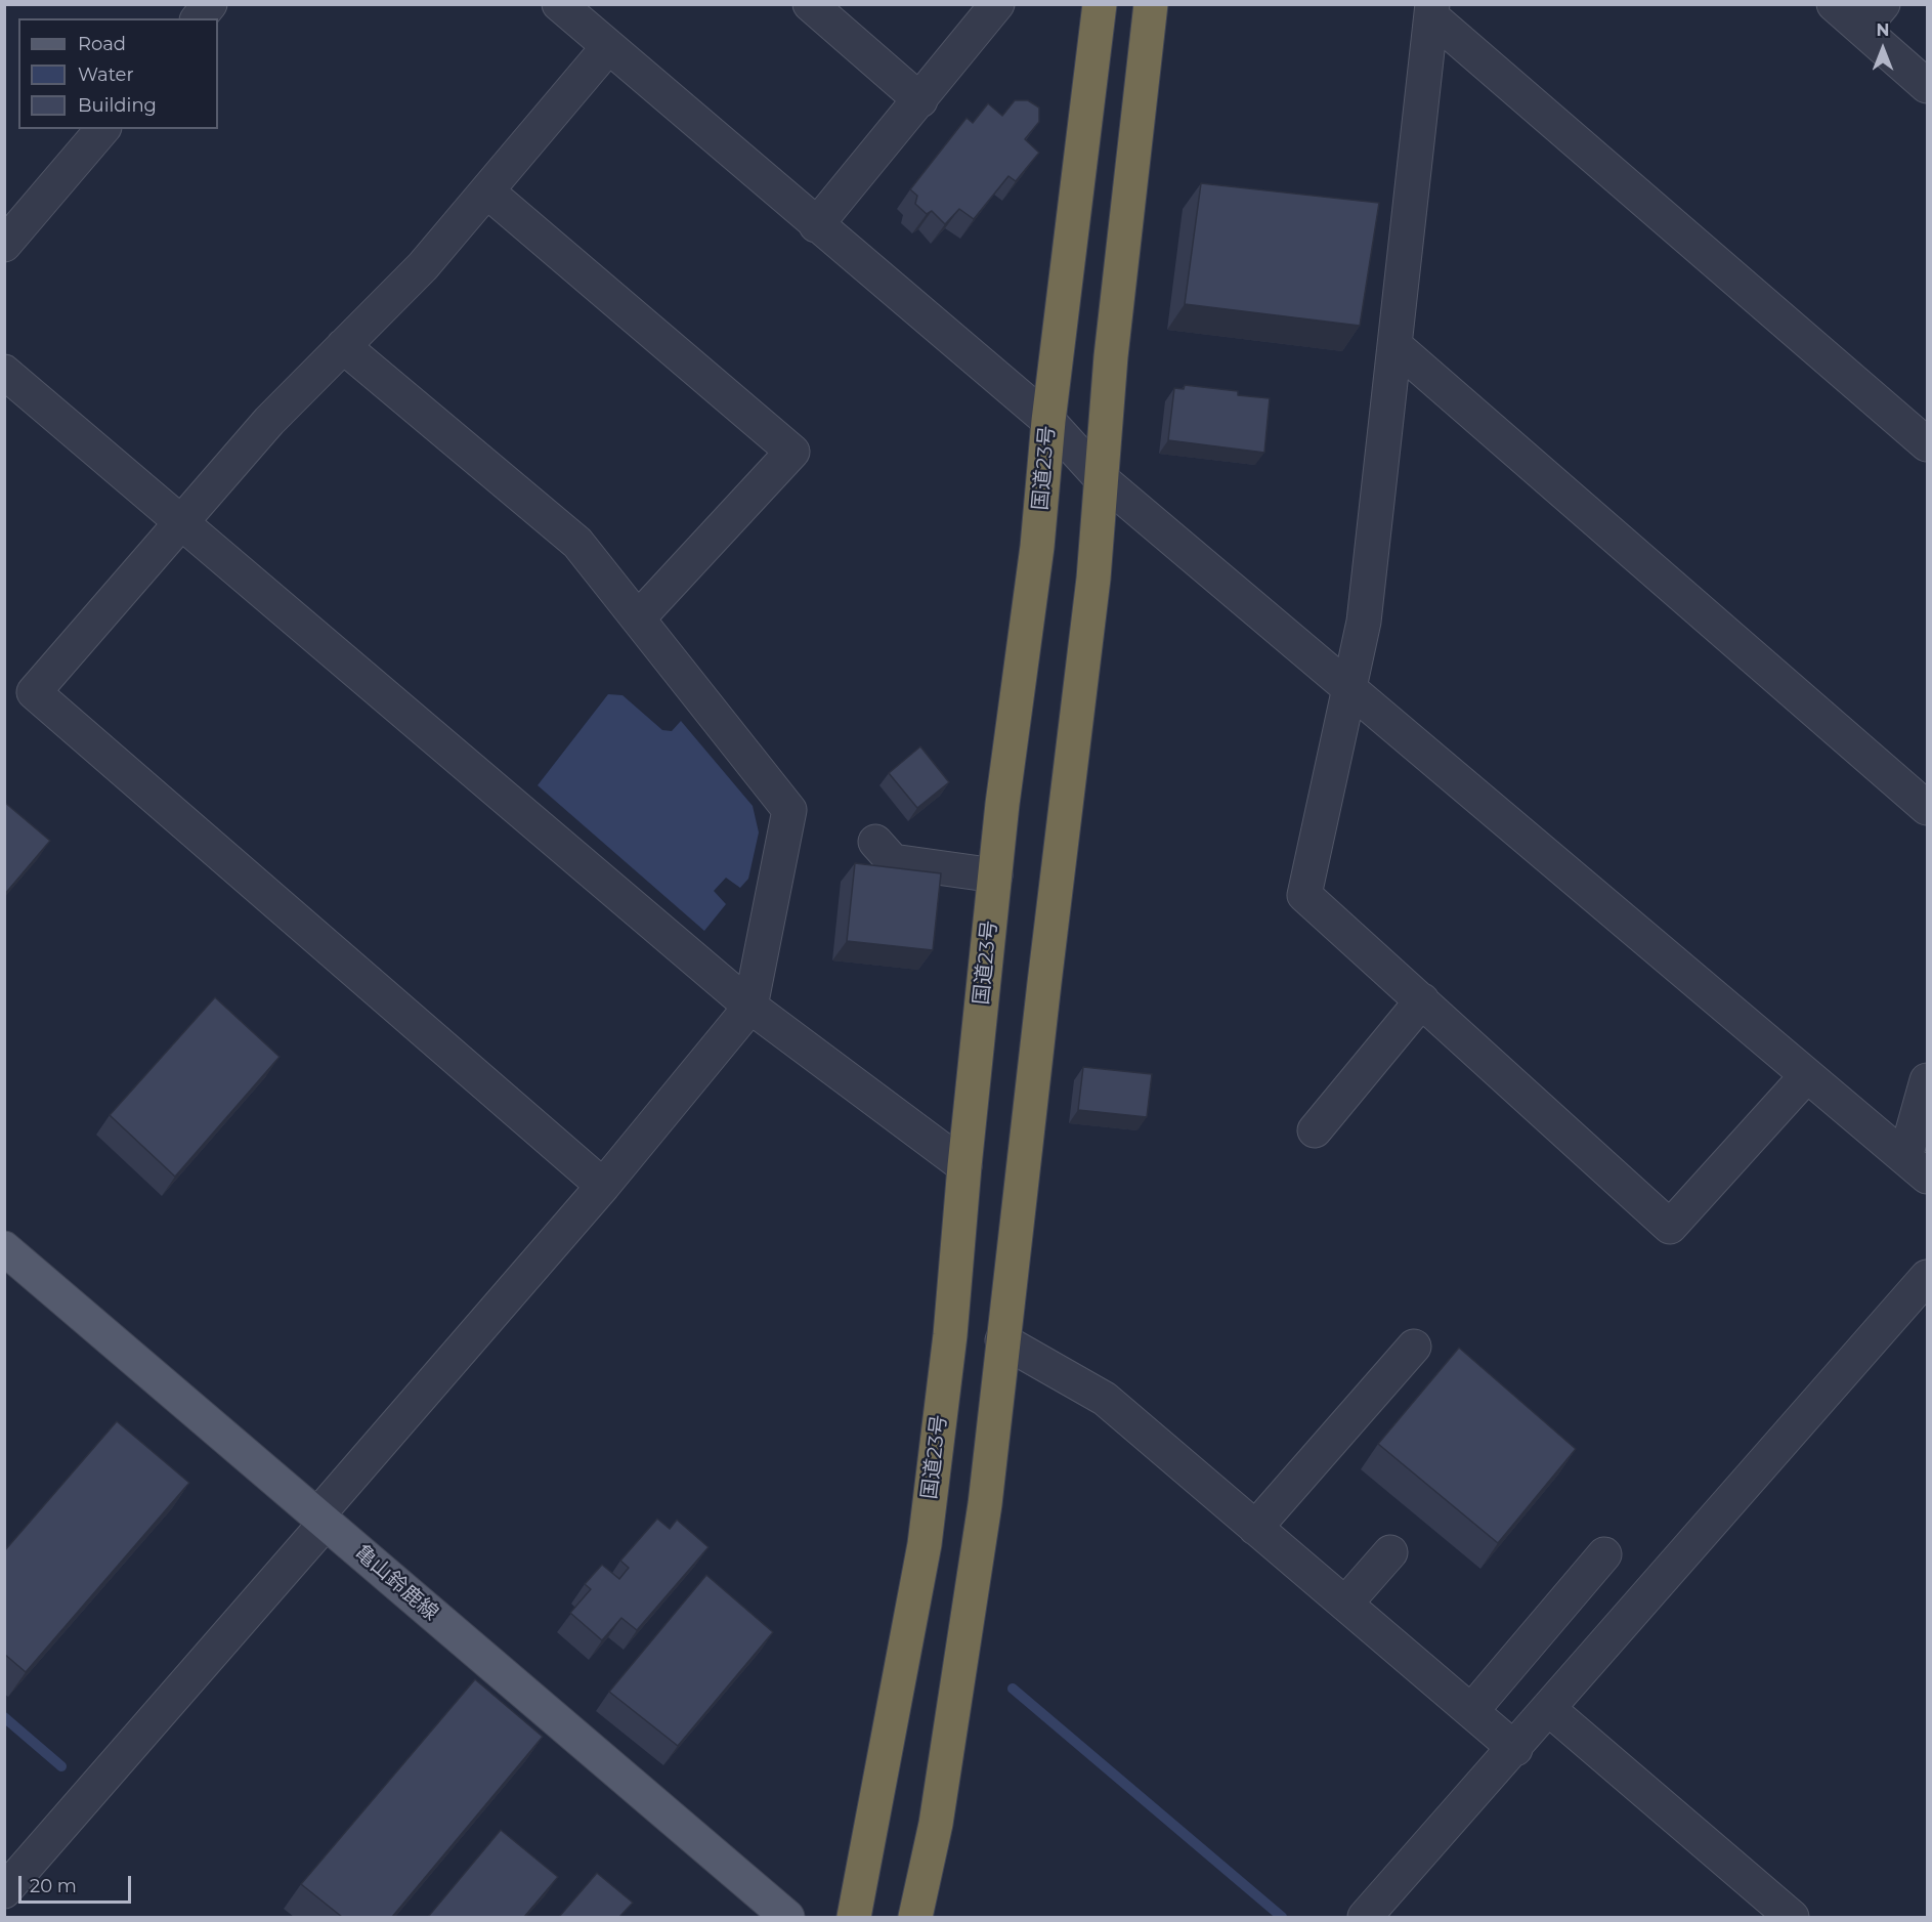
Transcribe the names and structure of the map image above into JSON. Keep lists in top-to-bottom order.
{
  "streets": {
    "highway": ["国道23号"],
    "main road": ["亀山鈴鹿線"]
  },
  "legend": ["Road", "Water", "Building"],
  "scale_bar": "20 m",
  "north": "top"
}
